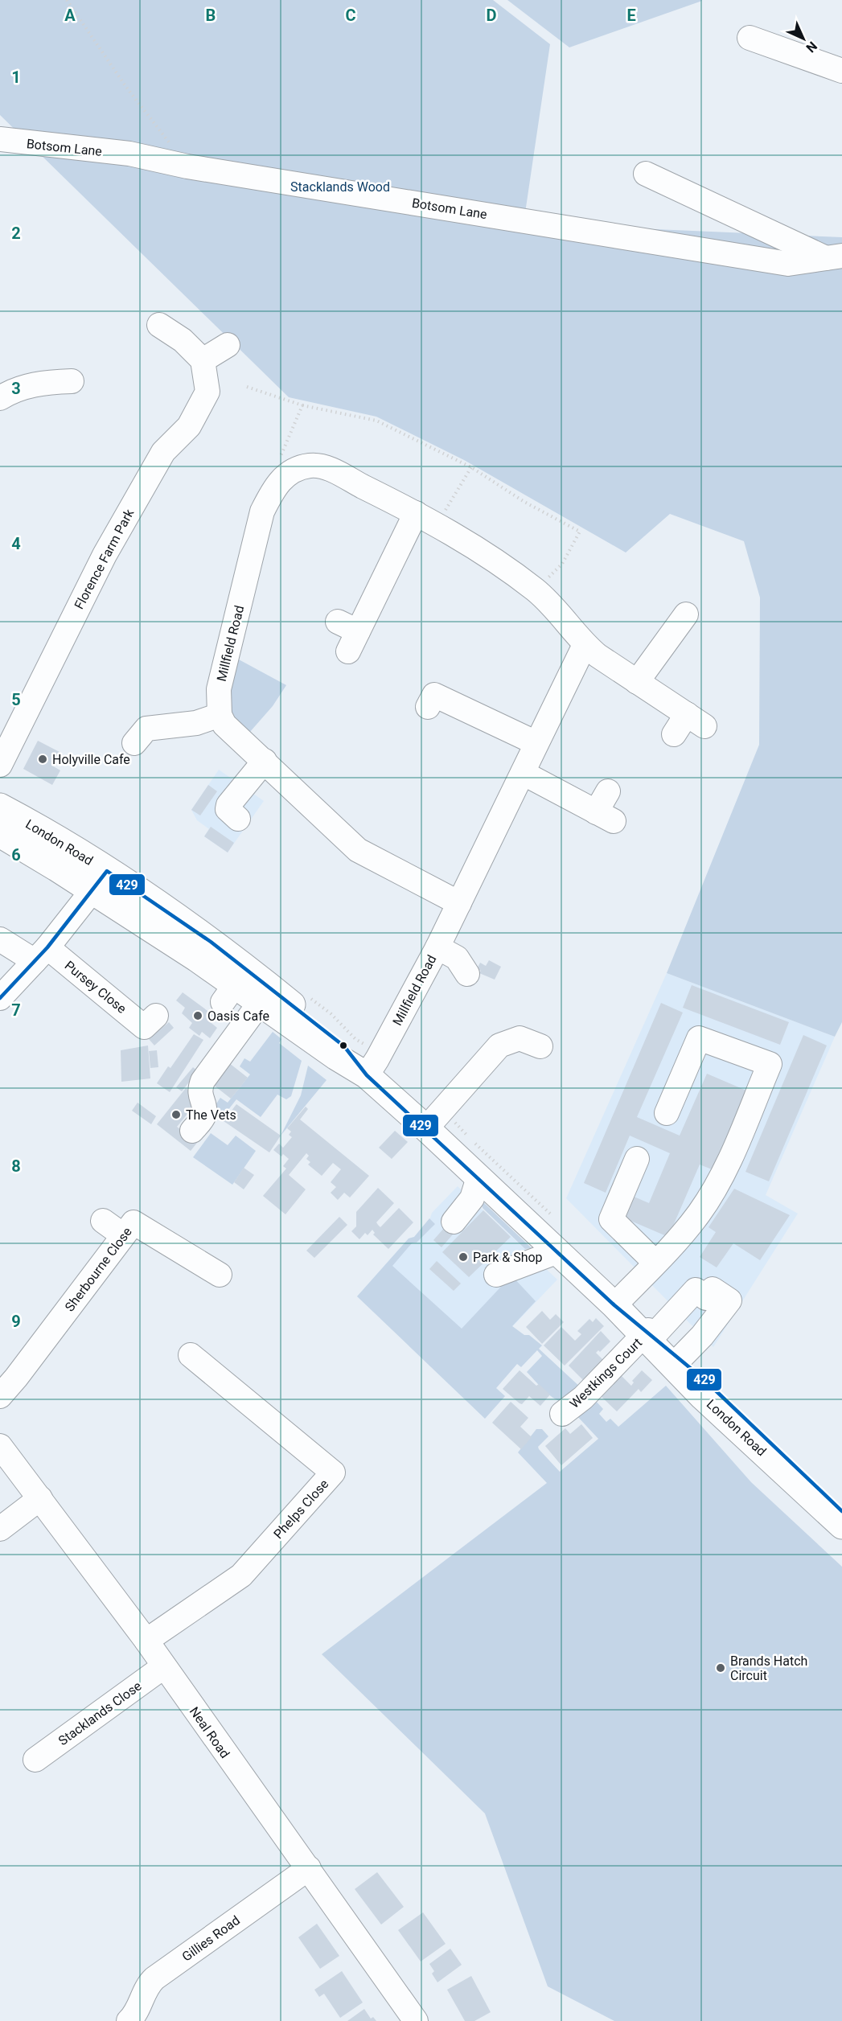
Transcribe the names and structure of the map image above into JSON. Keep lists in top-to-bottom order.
{
  "streets": {
    "main road": ["London Road"],
    "street": [
      "Botsom Lane",
      "Florence Farm Park",
      "Millfield Road",
      "Pursey Close",
      "Sherbourne Close",
      "Westkings Court",
      "Phelps Close",
      "Stacklands Close",
      "Neal Road",
      "Gillies Road"
    ]
  },
  "crossings": [
    ["Millfield Road", "London Road"],
    ["London Road", "Westkings Court"],
    ["Phelps Close", "Neal Road"],
    ["Stacklands Close", "Neal Road"],
    ["Neal Road", "Gillies Road"]
  ],
  "parks": ["Stacklands Wood"],
  "places": [
    "Holyville Cafe",
    "Oasis Cafe",
    "The Vets",
    "Park & Shop",
    "Brands Hatch Circuit"
  ],
  "lines": ["transit line 429"],
  "north": "bottom right",
  "grid": {
    "columns": [
      "A",
      "B",
      "C",
      "D",
      "E"
    ],
    "rows": [
      "1",
      "2",
      "3",
      "4",
      "5",
      "6",
      "7",
      "8",
      "9"
    ]
  }
}
